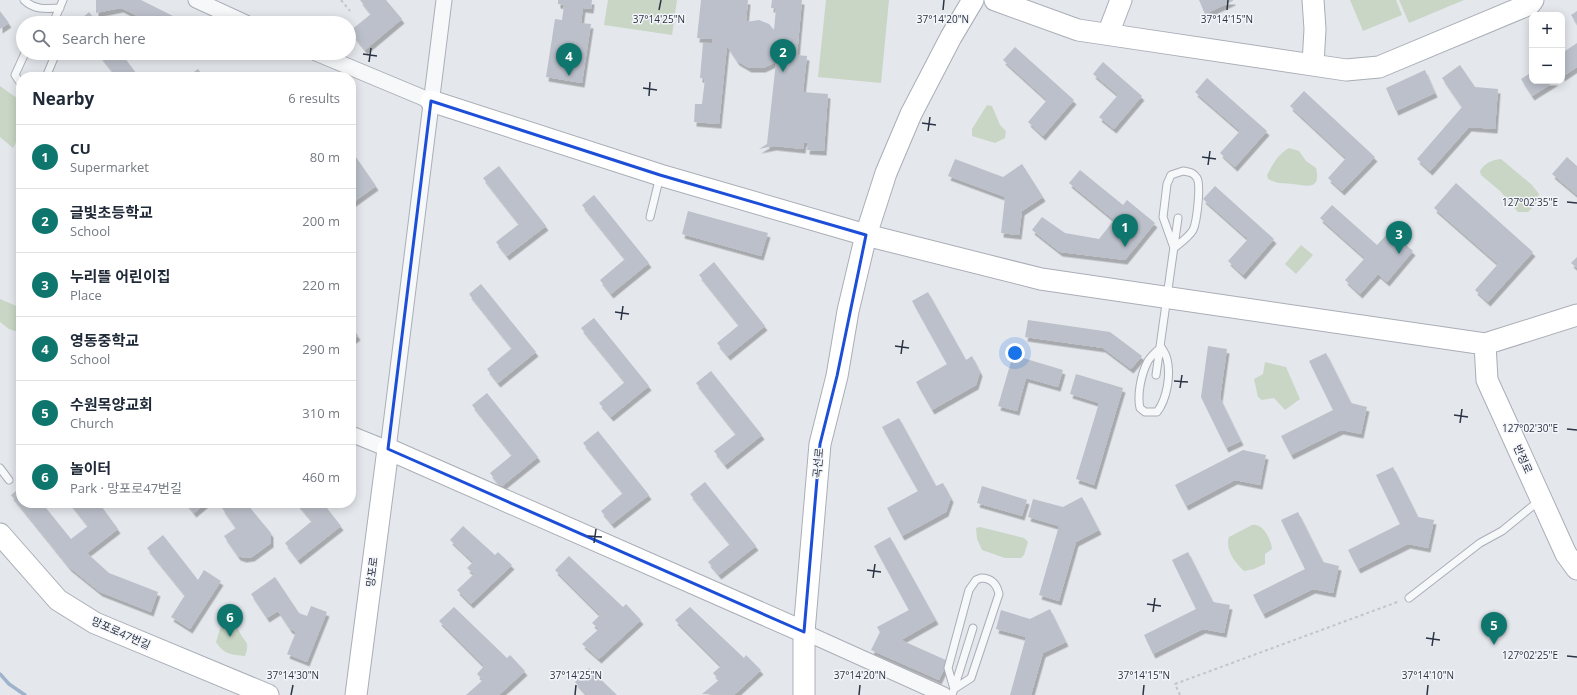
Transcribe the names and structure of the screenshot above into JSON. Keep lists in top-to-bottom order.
{
  "streets": {
    "street": [
      "반정로",
      "곡선로",
      "망포로",
      "망포로47번길"
    ]
  },
  "page": {
    "map_buttons": ["+", "−"],
    "search": "Search here",
    "pins": [
      "2",
      "4",
      "1",
      "3",
      "6",
      "5"
    ],
    "heading": ["Nearby", "6 results"],
    "list": [
      {
        "mark": "1",
        "name": "CU",
        "note": "Supermarket",
        "value": "80 m"
      },
      {
        "mark": "2",
        "name": "글빛초등학교",
        "note": "School",
        "value": "200 m"
      },
      {
        "mark": "3",
        "name": "누리뜰 어린이집",
        "note": "Place",
        "value": "220 m"
      },
      {
        "mark": "4",
        "name": "영동중학교",
        "note": "School",
        "value": "290 m"
      },
      {
        "mark": "5",
        "name": "수원목양교회",
        "note": "Church",
        "value": "310 m"
      },
      {
        "mark": "6",
        "name": "놀이터",
        "note": "Park · 망포로47번길",
        "value": "460 m"
      }
    ]
  },
  "coordinates": [
    "37°14'25\"N",
    "37°14'20\"N",
    "37°14'15\"N",
    "127°02'35\"E",
    "127°02'30\"E",
    "127°02'25\"E",
    "37°14'30\"N",
    "37°14'10\"N"
  ]
}
